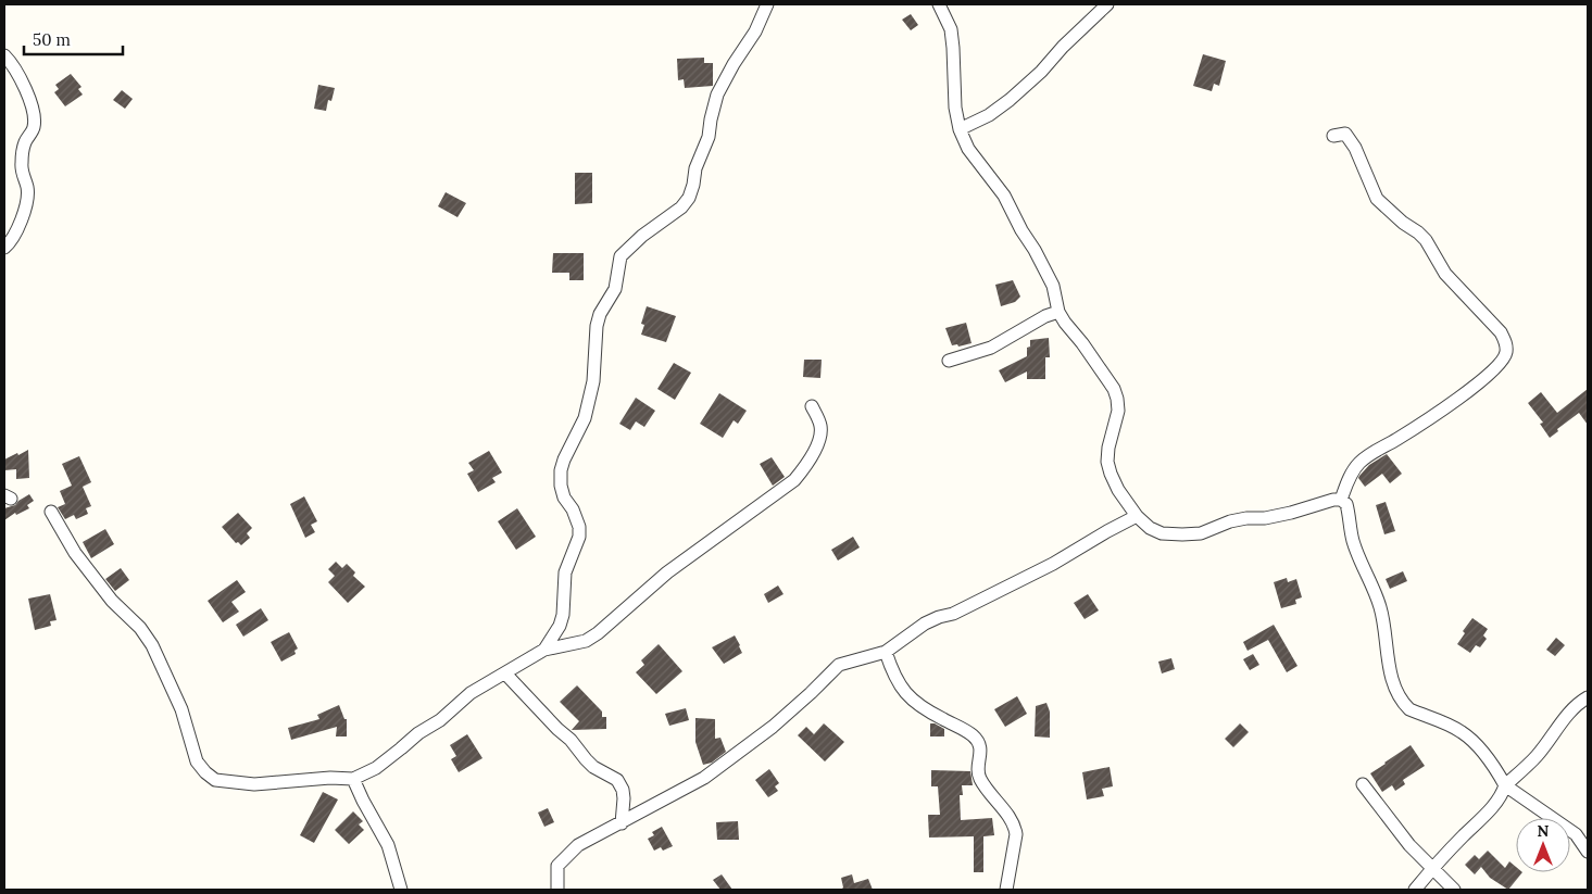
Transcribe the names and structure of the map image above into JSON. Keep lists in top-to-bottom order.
{
  "scale_bar": "50 m",
  "north": "top"
}
